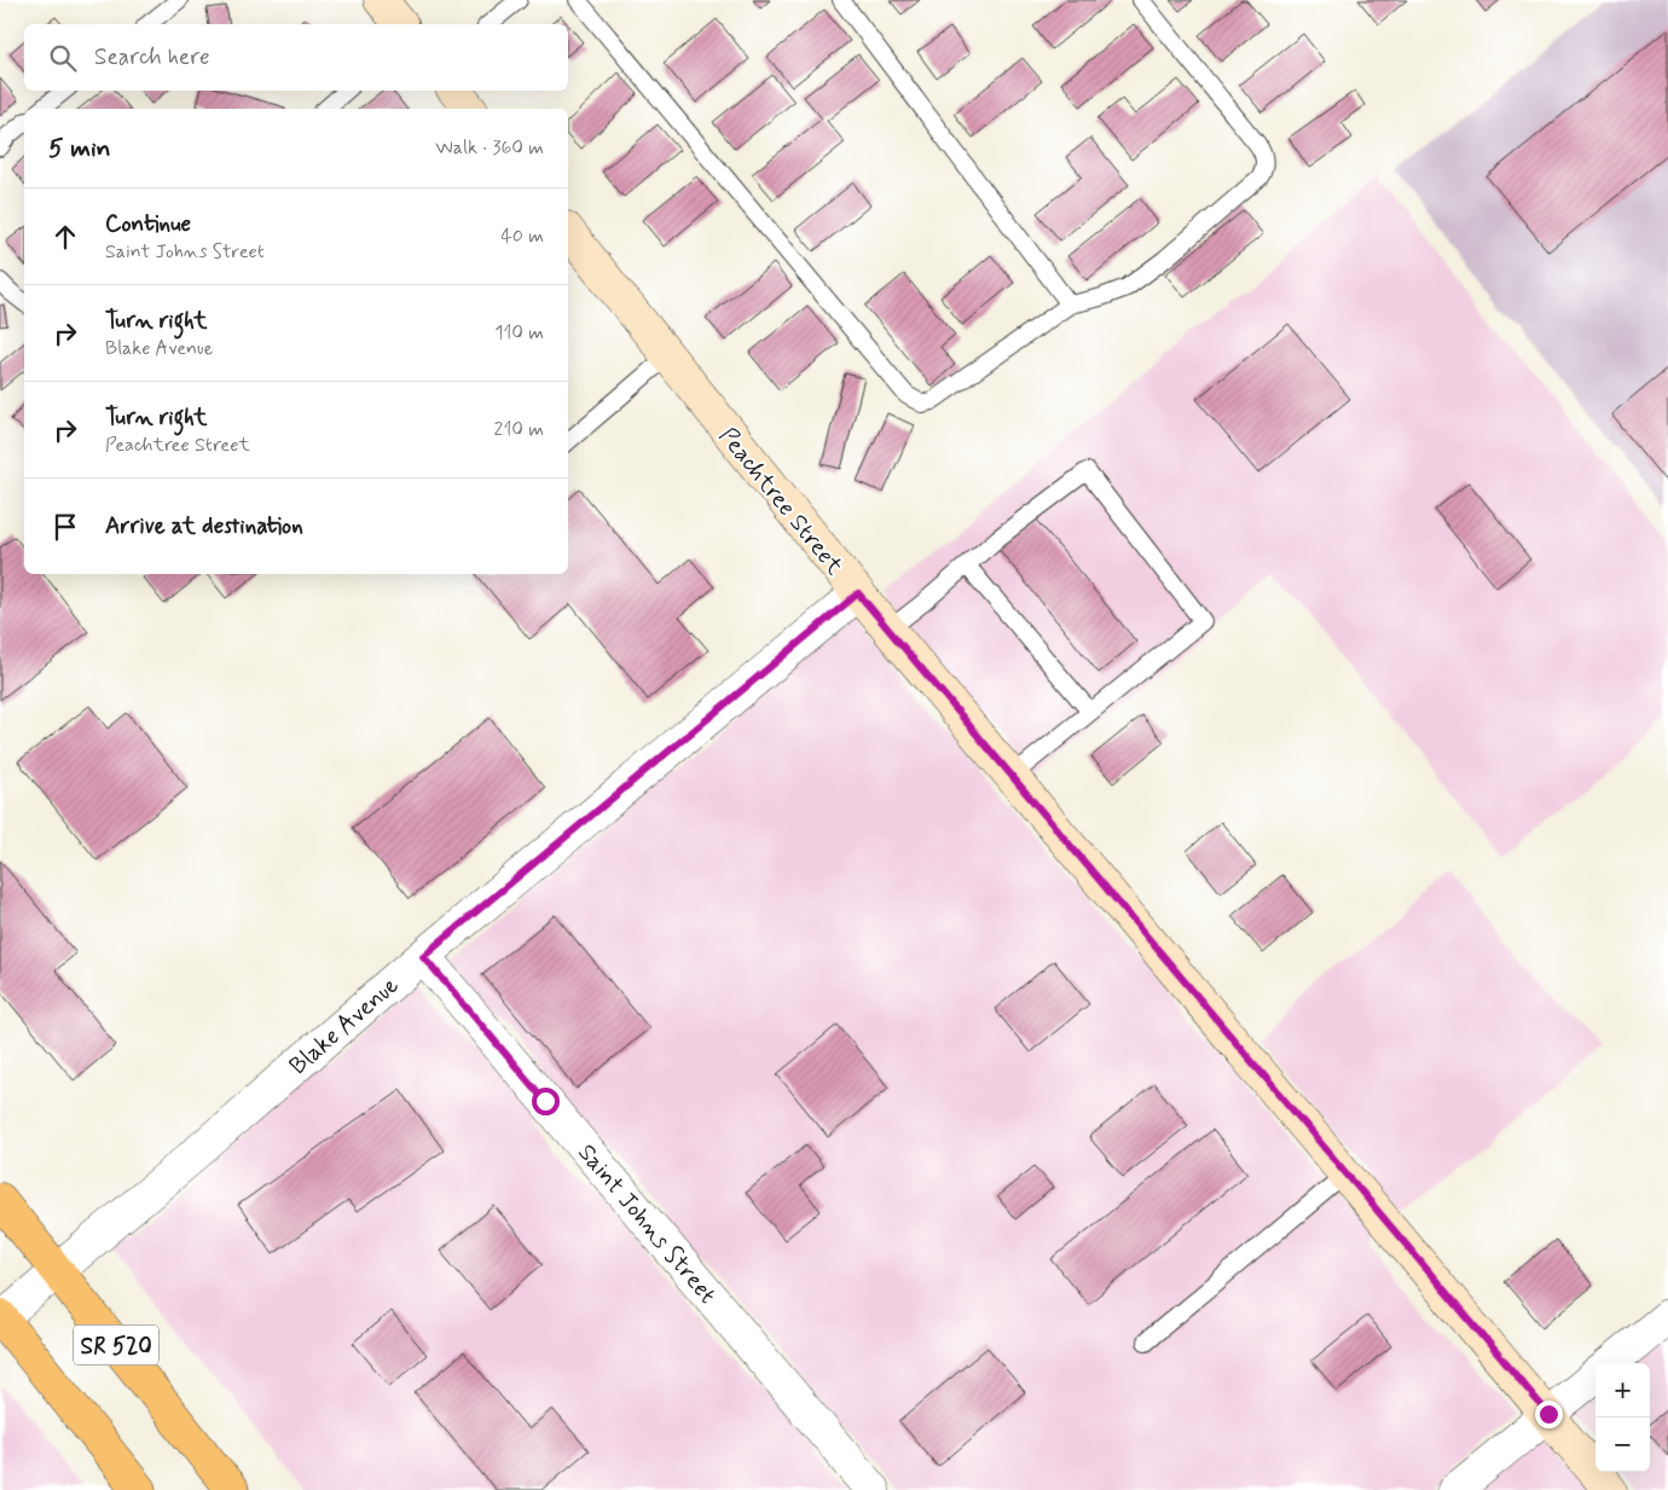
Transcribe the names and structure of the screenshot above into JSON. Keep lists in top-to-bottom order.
{
  "streets": {
    "main road": ["SR 520"],
    "street": ["Peachtree Street", "Blake Avenue", "Saint Johns Street"]
  },
  "crossings": [
    ["Peachtree Street", "Blake Avenue"],
    ["Blake Avenue", "Saint Johns Street"],
    ["Blake Avenue", "SR 520"]
  ],
  "page": {
    "search": "Search here",
    "heading": ["5 min", "Walk · 360 m"],
    "list": [
      ["Continue", "Saint Johns Street", "40 m"],
      ["Turn right", "Blake Avenue", "110 m"],
      ["Turn right", "Peachtree Street", "210 m"],
      "Arrive at destination"
    ],
    "map_buttons": ["+", "−"]
  }
}
